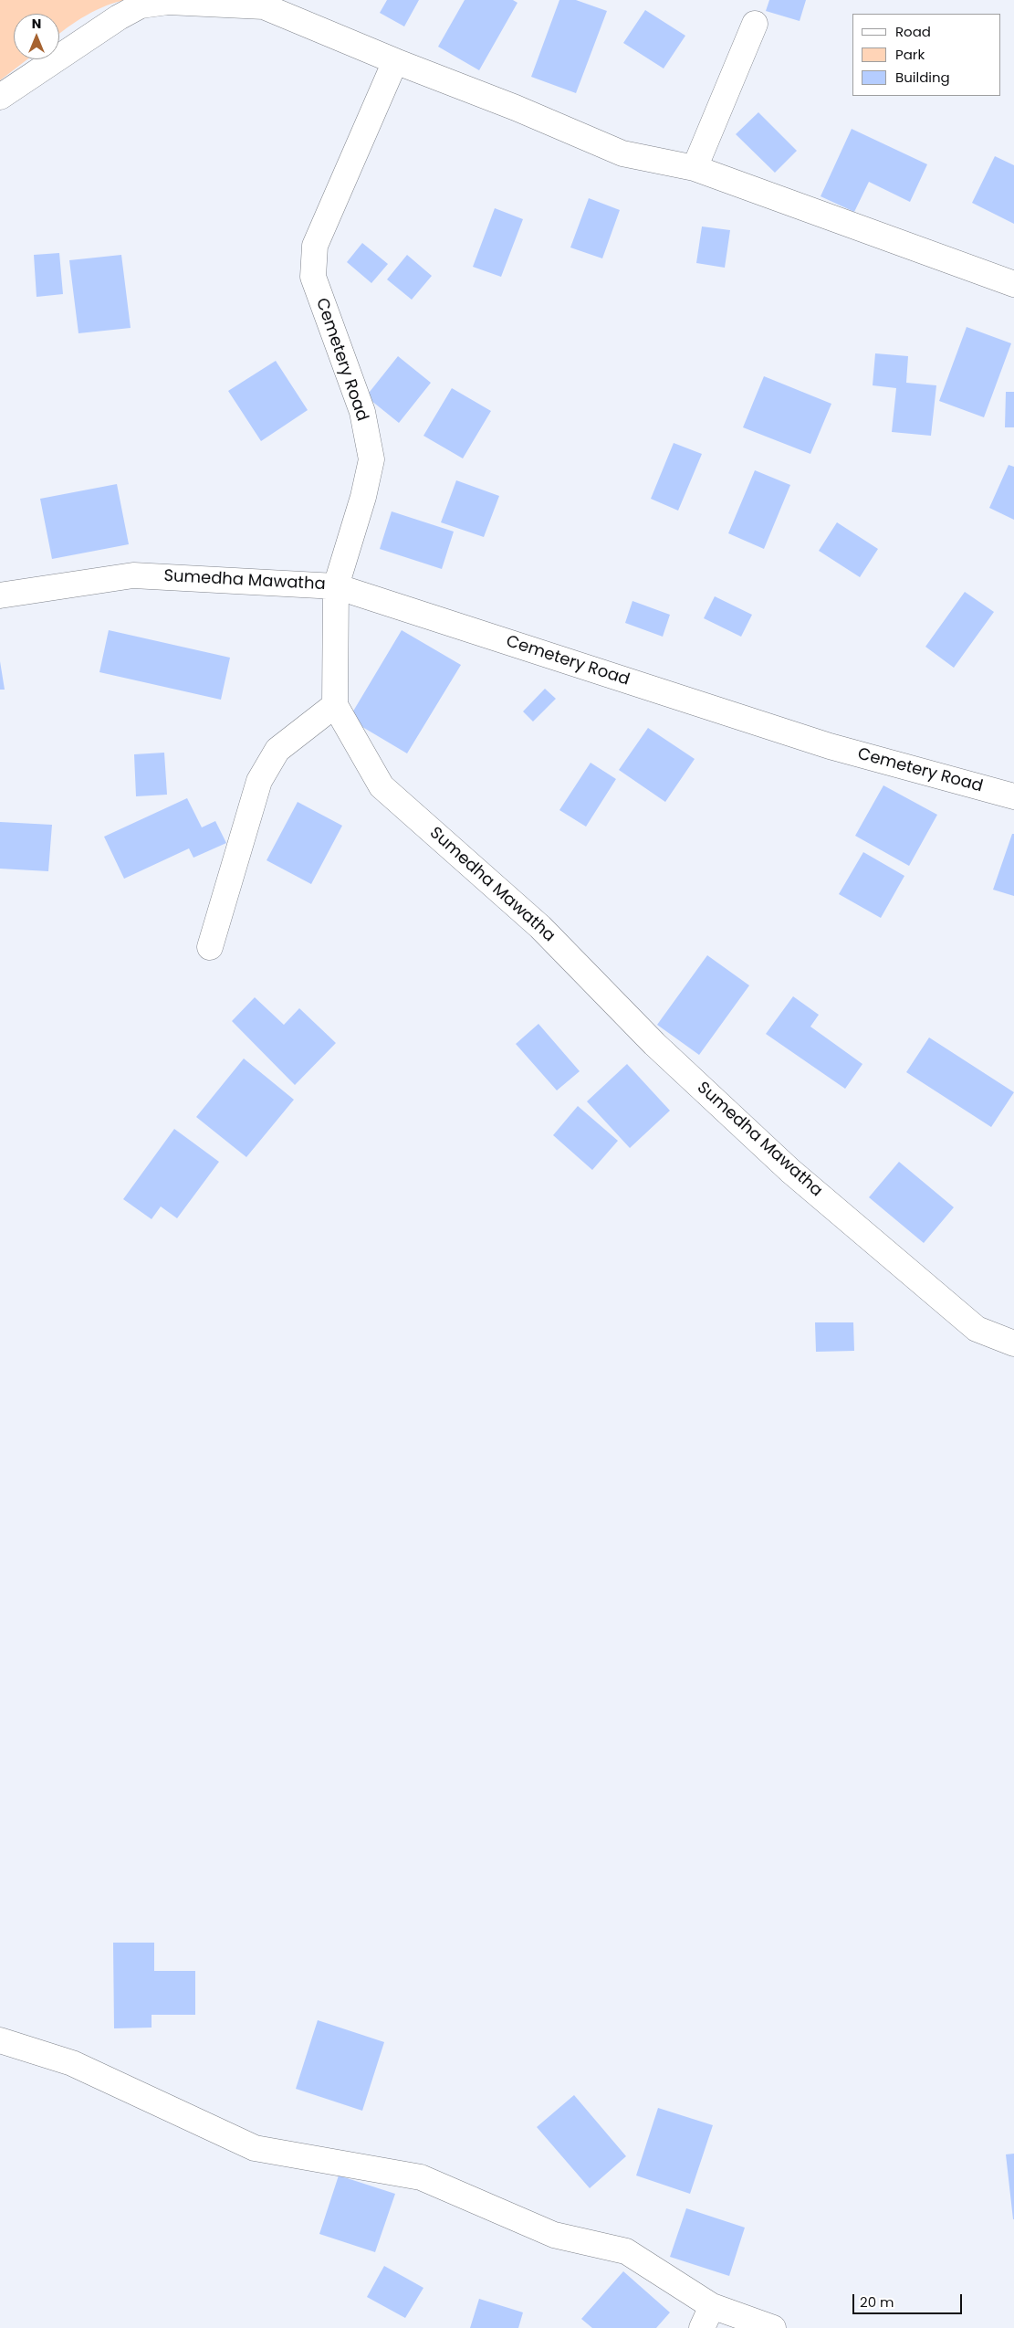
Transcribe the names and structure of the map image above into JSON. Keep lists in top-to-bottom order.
{
  "streets": {
    "street": ["Cemetery Road", "Sumedha Mawatha"]
  },
  "crossings": [
    ["Cemetery Road", "Sumedha Mawatha"]
  ],
  "legend": ["Road", "Park", "Building"],
  "scale_bar": "20 m",
  "north": "top"
}
